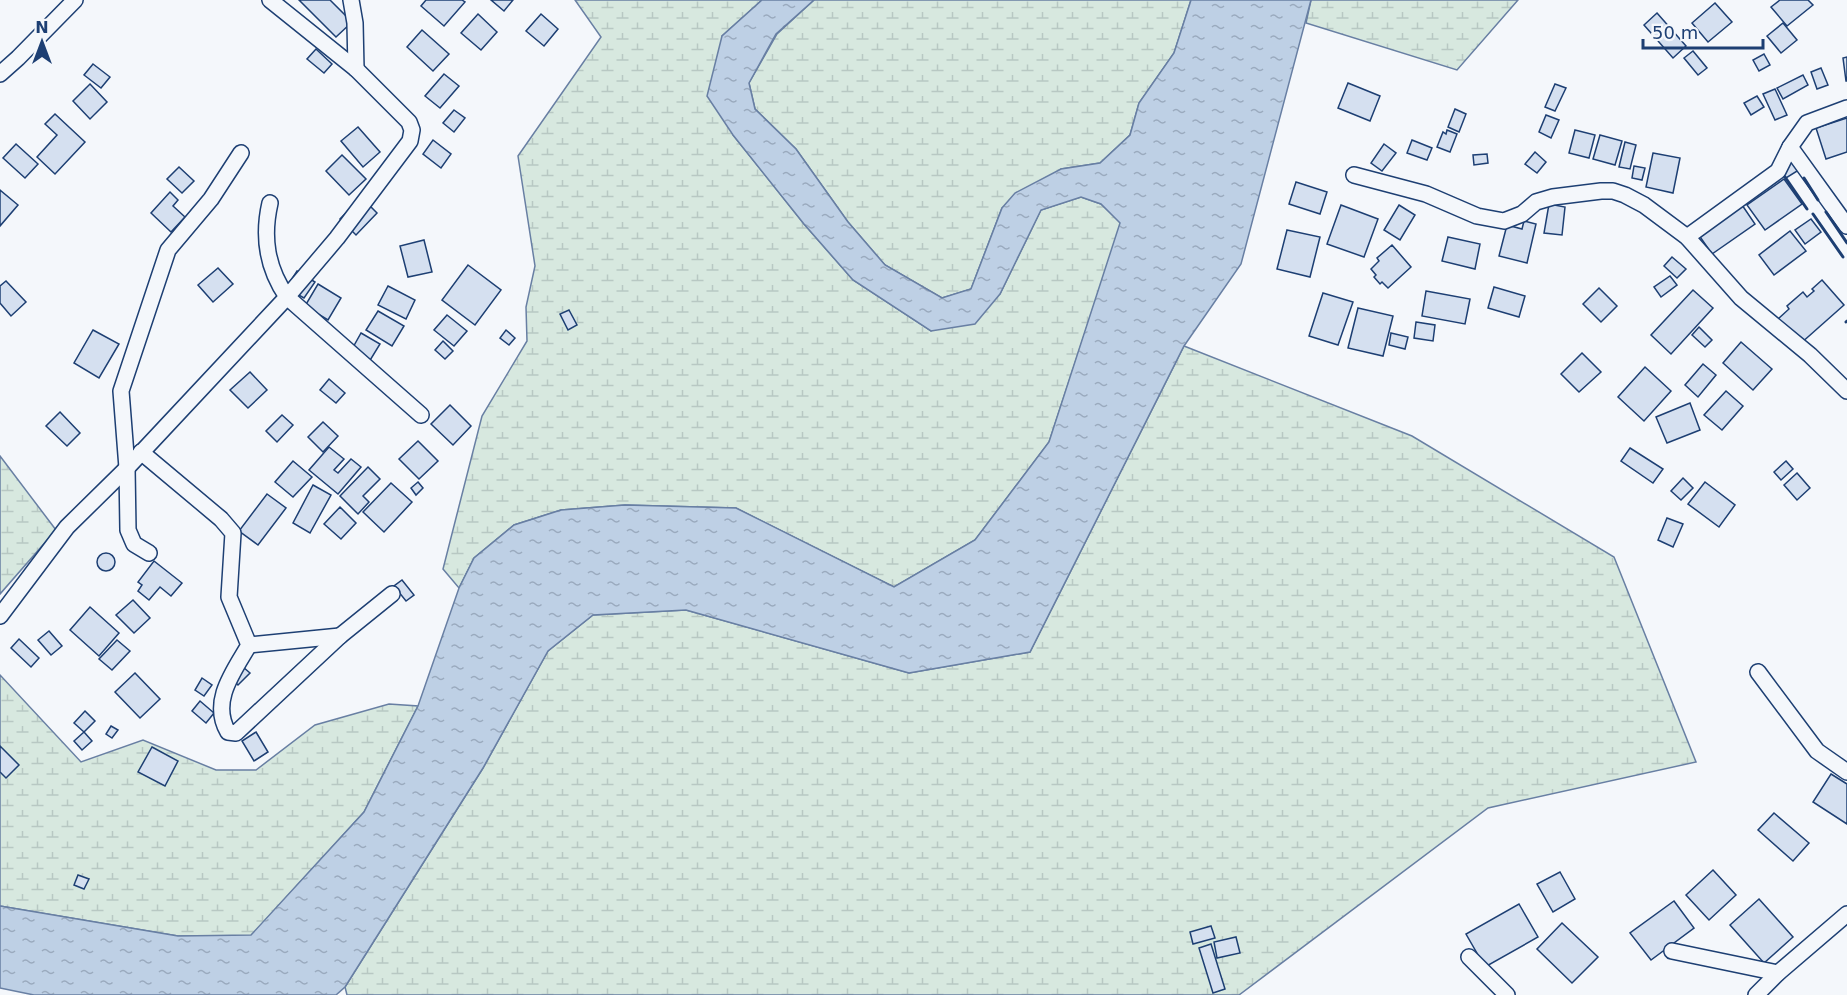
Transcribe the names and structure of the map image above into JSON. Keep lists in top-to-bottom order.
{
  "scale_bar": "50 m",
  "north": "top"
}
